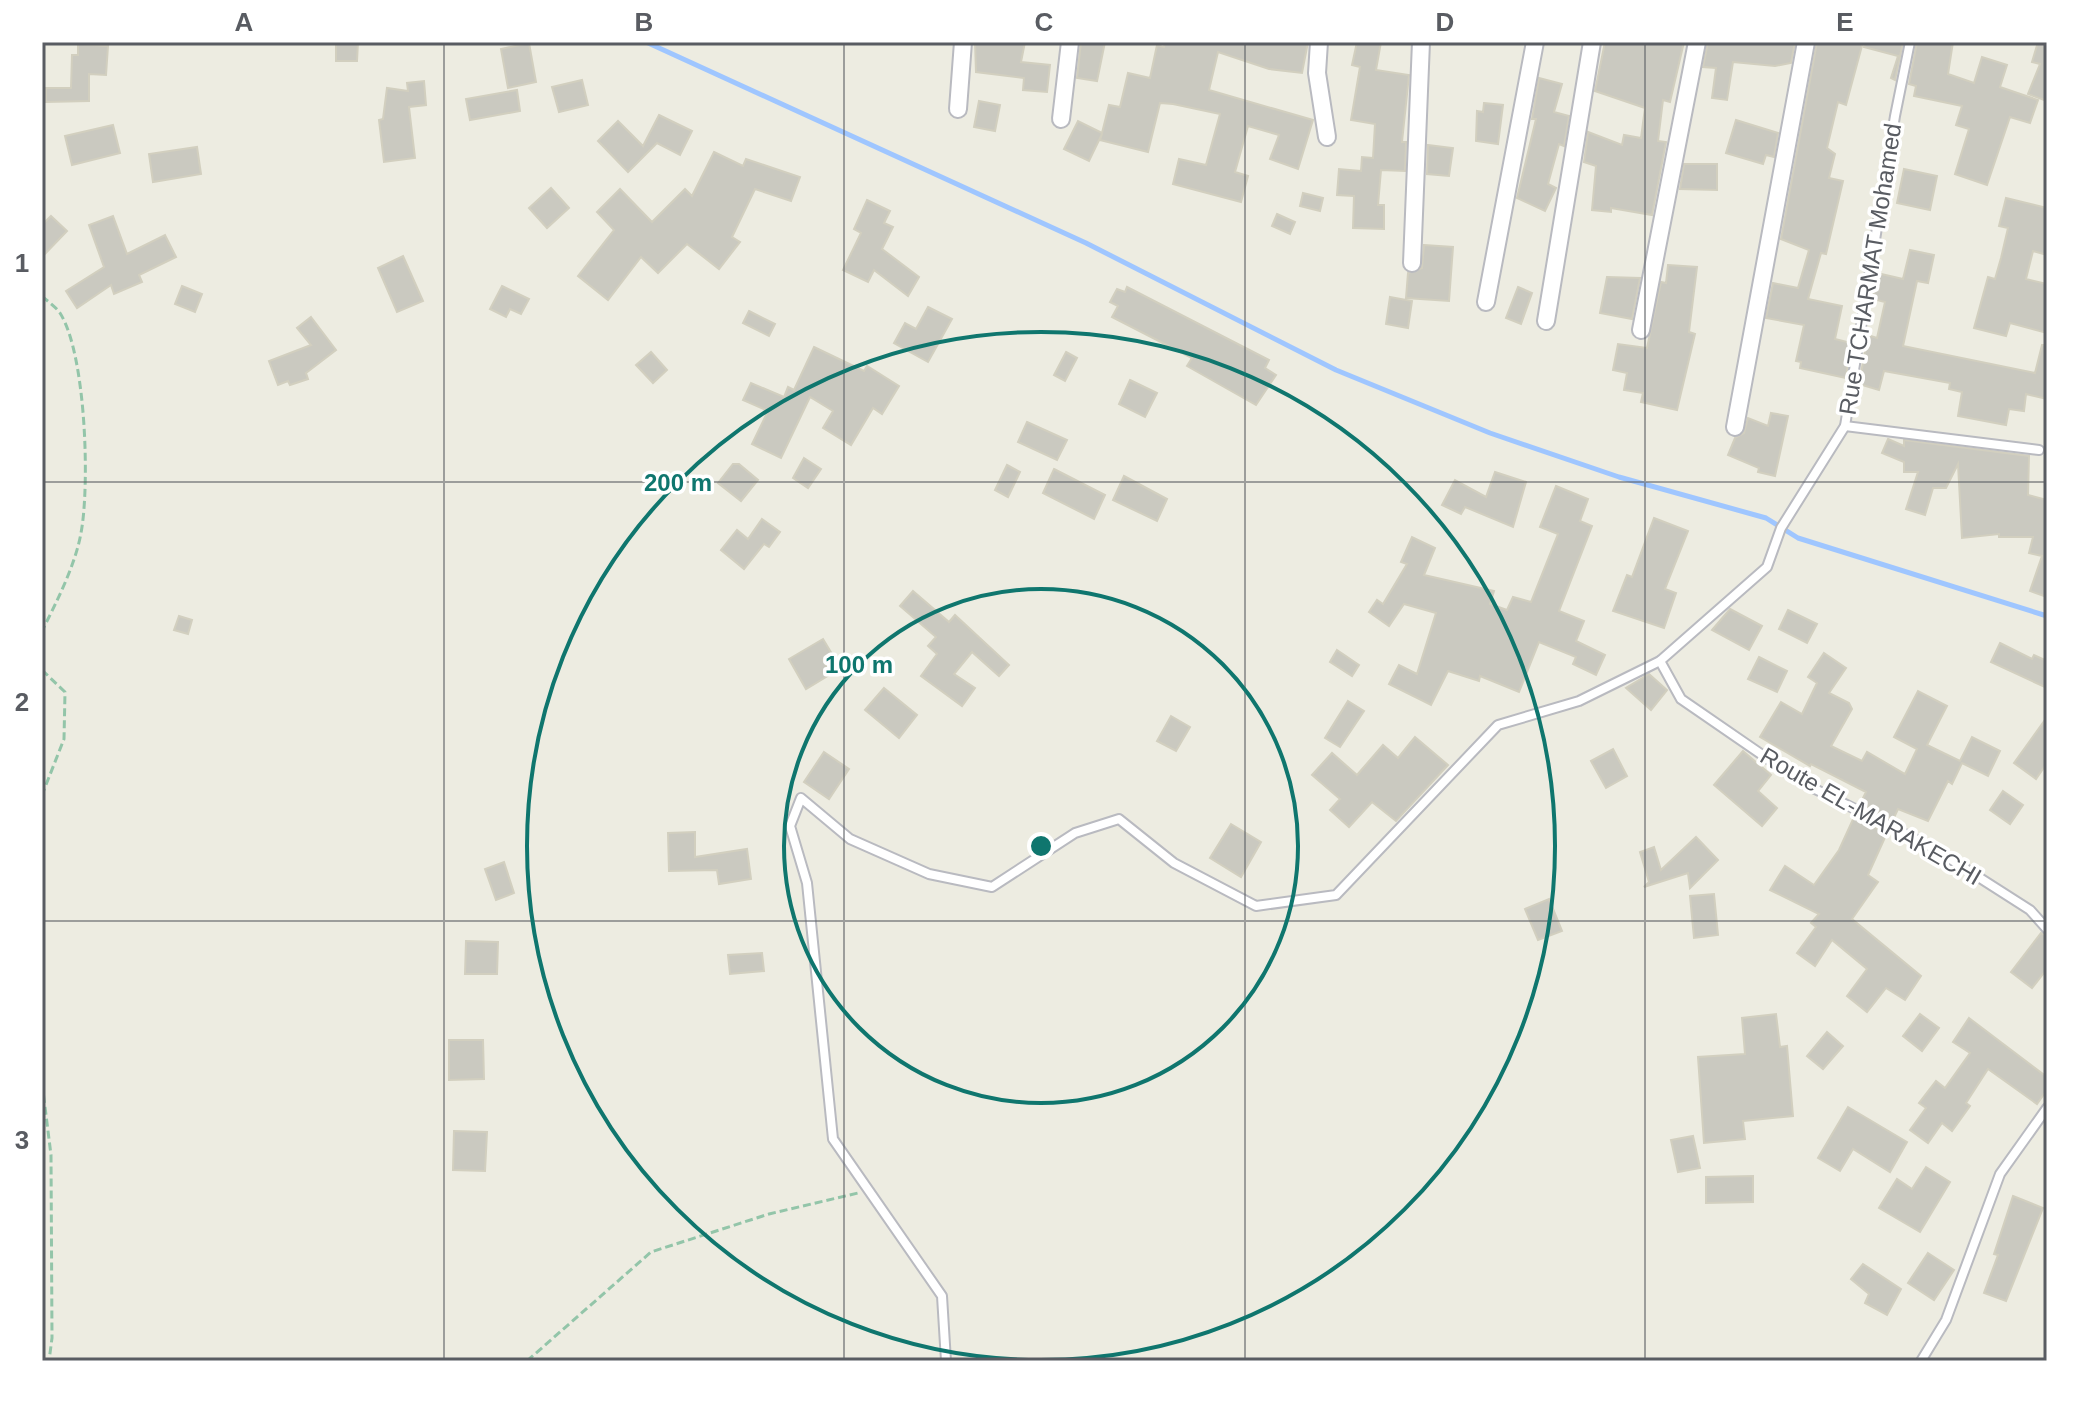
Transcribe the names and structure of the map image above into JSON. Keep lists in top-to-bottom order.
{
  "streets": {
    "lane": ["Rue TCHARMAT Mohamed", "Route EL-MARAKECHI"]
  },
  "crossings": [
    ["Rue TCHARMAT Mohamed", "Route EL-MARAKECHI"]
  ],
  "grid": {
    "columns": [
      "A",
      "B",
      "C",
      "D",
      "E"
    ],
    "rows": ["1", "2", "3"]
  },
  "rings": ["200 m", "100 m"]
}
